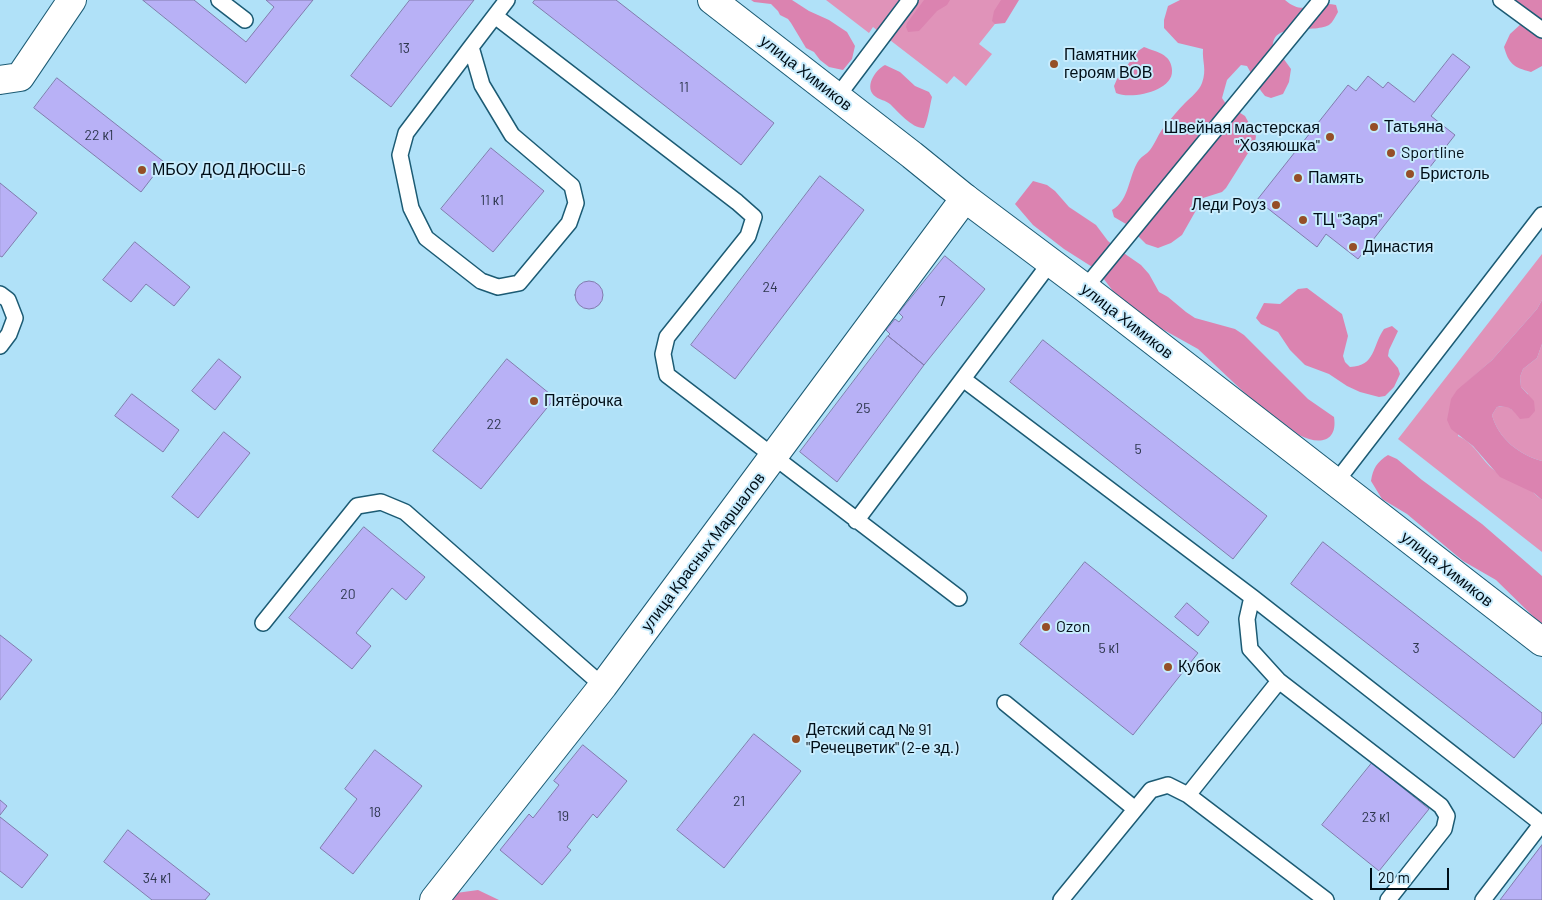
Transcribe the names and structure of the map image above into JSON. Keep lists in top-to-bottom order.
{
  "streets": {
    "street": ["улица Химиков", "улица Красных Маршалов"]
  },
  "crossings": [
    ["улица Химиков", "улица Красных Маршалов"]
  ],
  "places": [
    "Памятник героям ВОВ",
    "Татьяна",
    "Швейная мастерская \"Хозяюшка\"",
    "Sportline",
    "МБОУ ДОД ДЮСШ-6",
    "Бристоль",
    "Память",
    "Леди Роуз",
    "ТЦ \"Заря\"",
    "Династия",
    "Пятёрочка",
    "Ozon",
    "Кубок",
    "Детский сад № 91 \"Речецветик\" (2-е зд.)"
  ],
  "house_numbers": [
    "13",
    "11",
    "22 к1",
    "11 к1",
    "24",
    "7",
    "25",
    "22",
    "5",
    "20",
    "5 к1",
    "3",
    "21",
    "18",
    "19",
    "23 к1",
    "34 к1"
  ],
  "scale_bar": "20 m"
}
